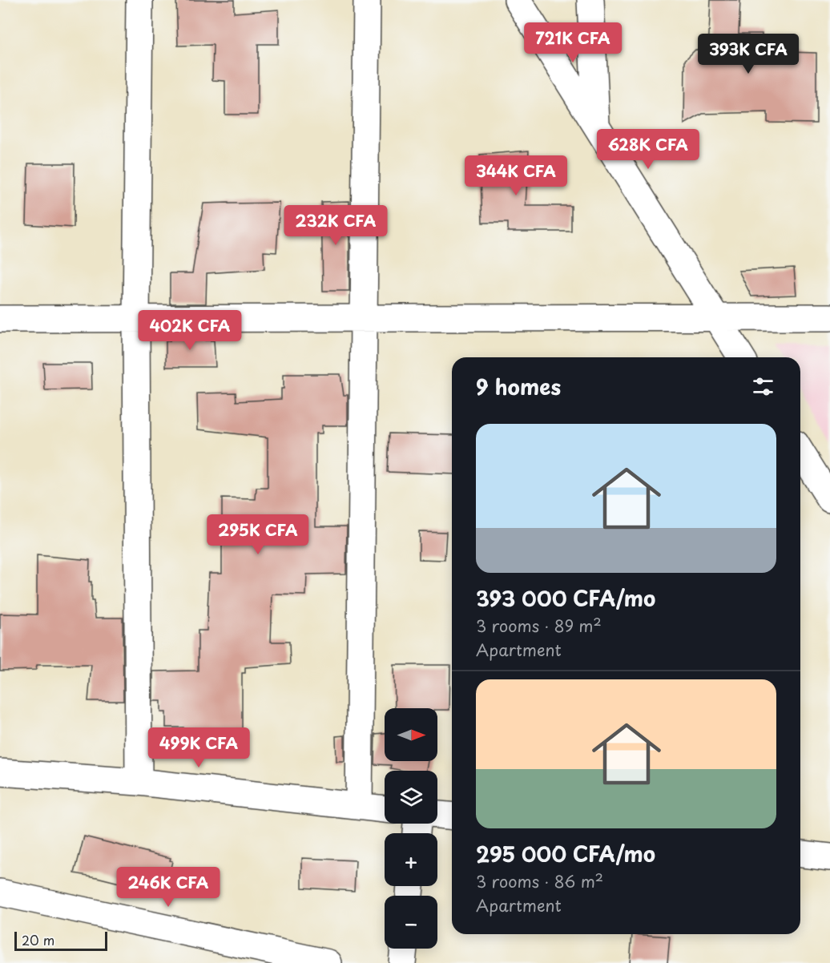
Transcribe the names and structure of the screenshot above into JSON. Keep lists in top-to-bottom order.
{
  "scale_bar": "20 m",
  "north": "right",
  "page": {
    "price": [
      "721K CFA",
      "393K CFA",
      "628K CFA",
      "344K CFA",
      "232K CFA",
      "402K CFA",
      "295K CFA",
      "499K CFA",
      "246K CFA"
    ],
    "heading": "9 homes",
    "list": [
      {
        "name": "393 000 CFA/mo",
        "note": "3 rooms · 89 m² · Apartment"
      },
      {
        "name": "295 000 CFA/mo",
        "note": "3 rooms · 86 m² · Apartment"
      }
    ],
    "map_buttons": ["+", "−"],
    "scale": "20 m"
  }
}
